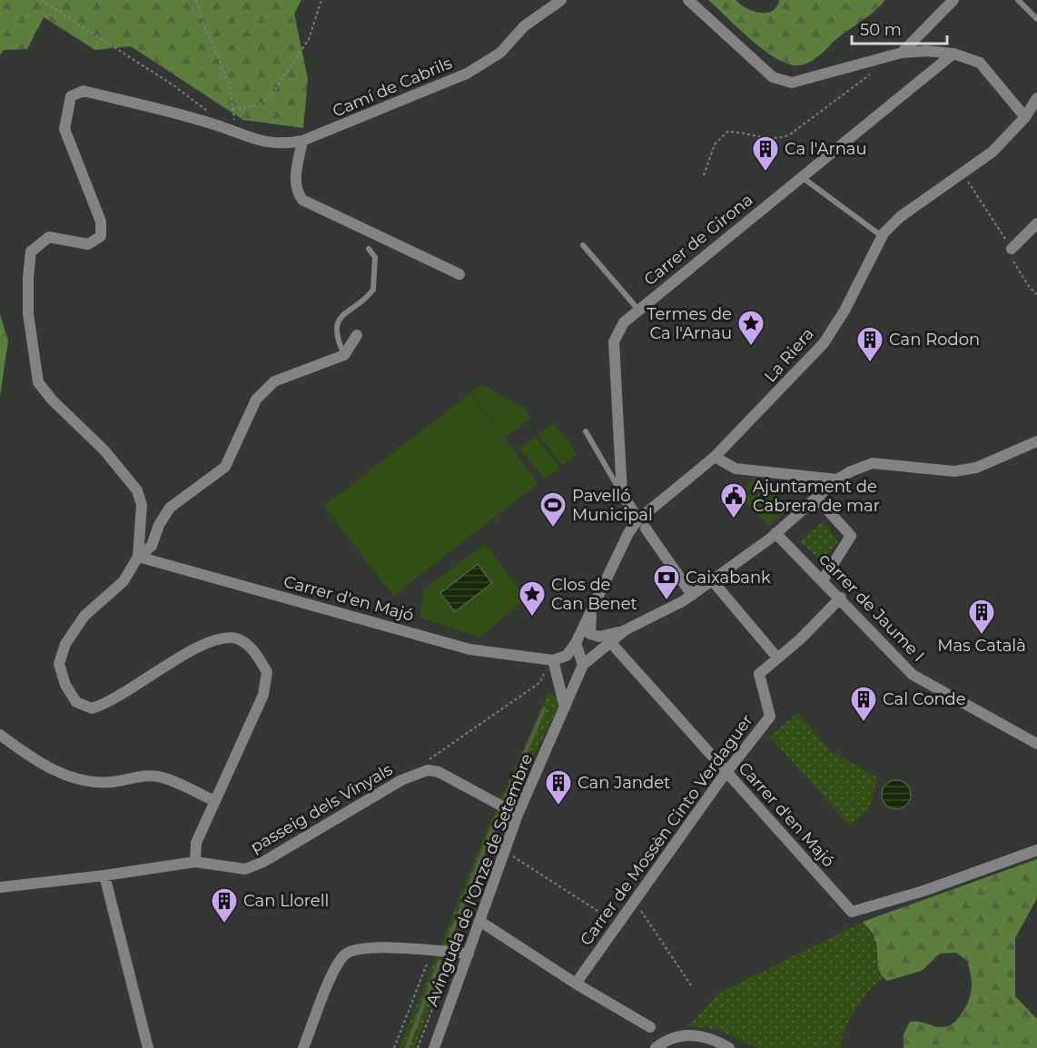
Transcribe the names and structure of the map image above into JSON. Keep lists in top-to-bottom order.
{
  "streets": {
    "street": [
      "Camí de Cabrils",
      "Carrer de Girona",
      "La Riera",
      "Carrer d'en Majó",
      "carrer de Jaume I",
      "passeig dels Vinyals",
      "Carrer de Mossèn Cinto Verdaguer",
      "Avinguda de l'Onze de Setembre"
    ]
  },
  "crossings": [
    ["Camí de Cabrils", "Carrer d'en Majó"],
    ["Carrer de Girona", "La Riera"],
    ["Carrer d'en Majó", "Carrer de Mossèn Cinto Verdaguer"],
    ["carrer de Jaume I", "Carrer de Mossèn Cinto Verdaguer"]
  ],
  "places": {
    "building": [
      "Ca l'Arnau",
      "Can Rodon",
      "Mas Català",
      "Cal Conde",
      "Can Jandet",
      "Can Llorell"
    ],
    "place": ["Termes de Ca l'Arnau", "Clos de Can Benet"],
    "public building": ["Ajuntament de Cabrera de mar"],
    "sports": ["Pavelló Municipal"],
    "bank": ["Caixabank"]
  },
  "scale_bar": "50 m"
}
